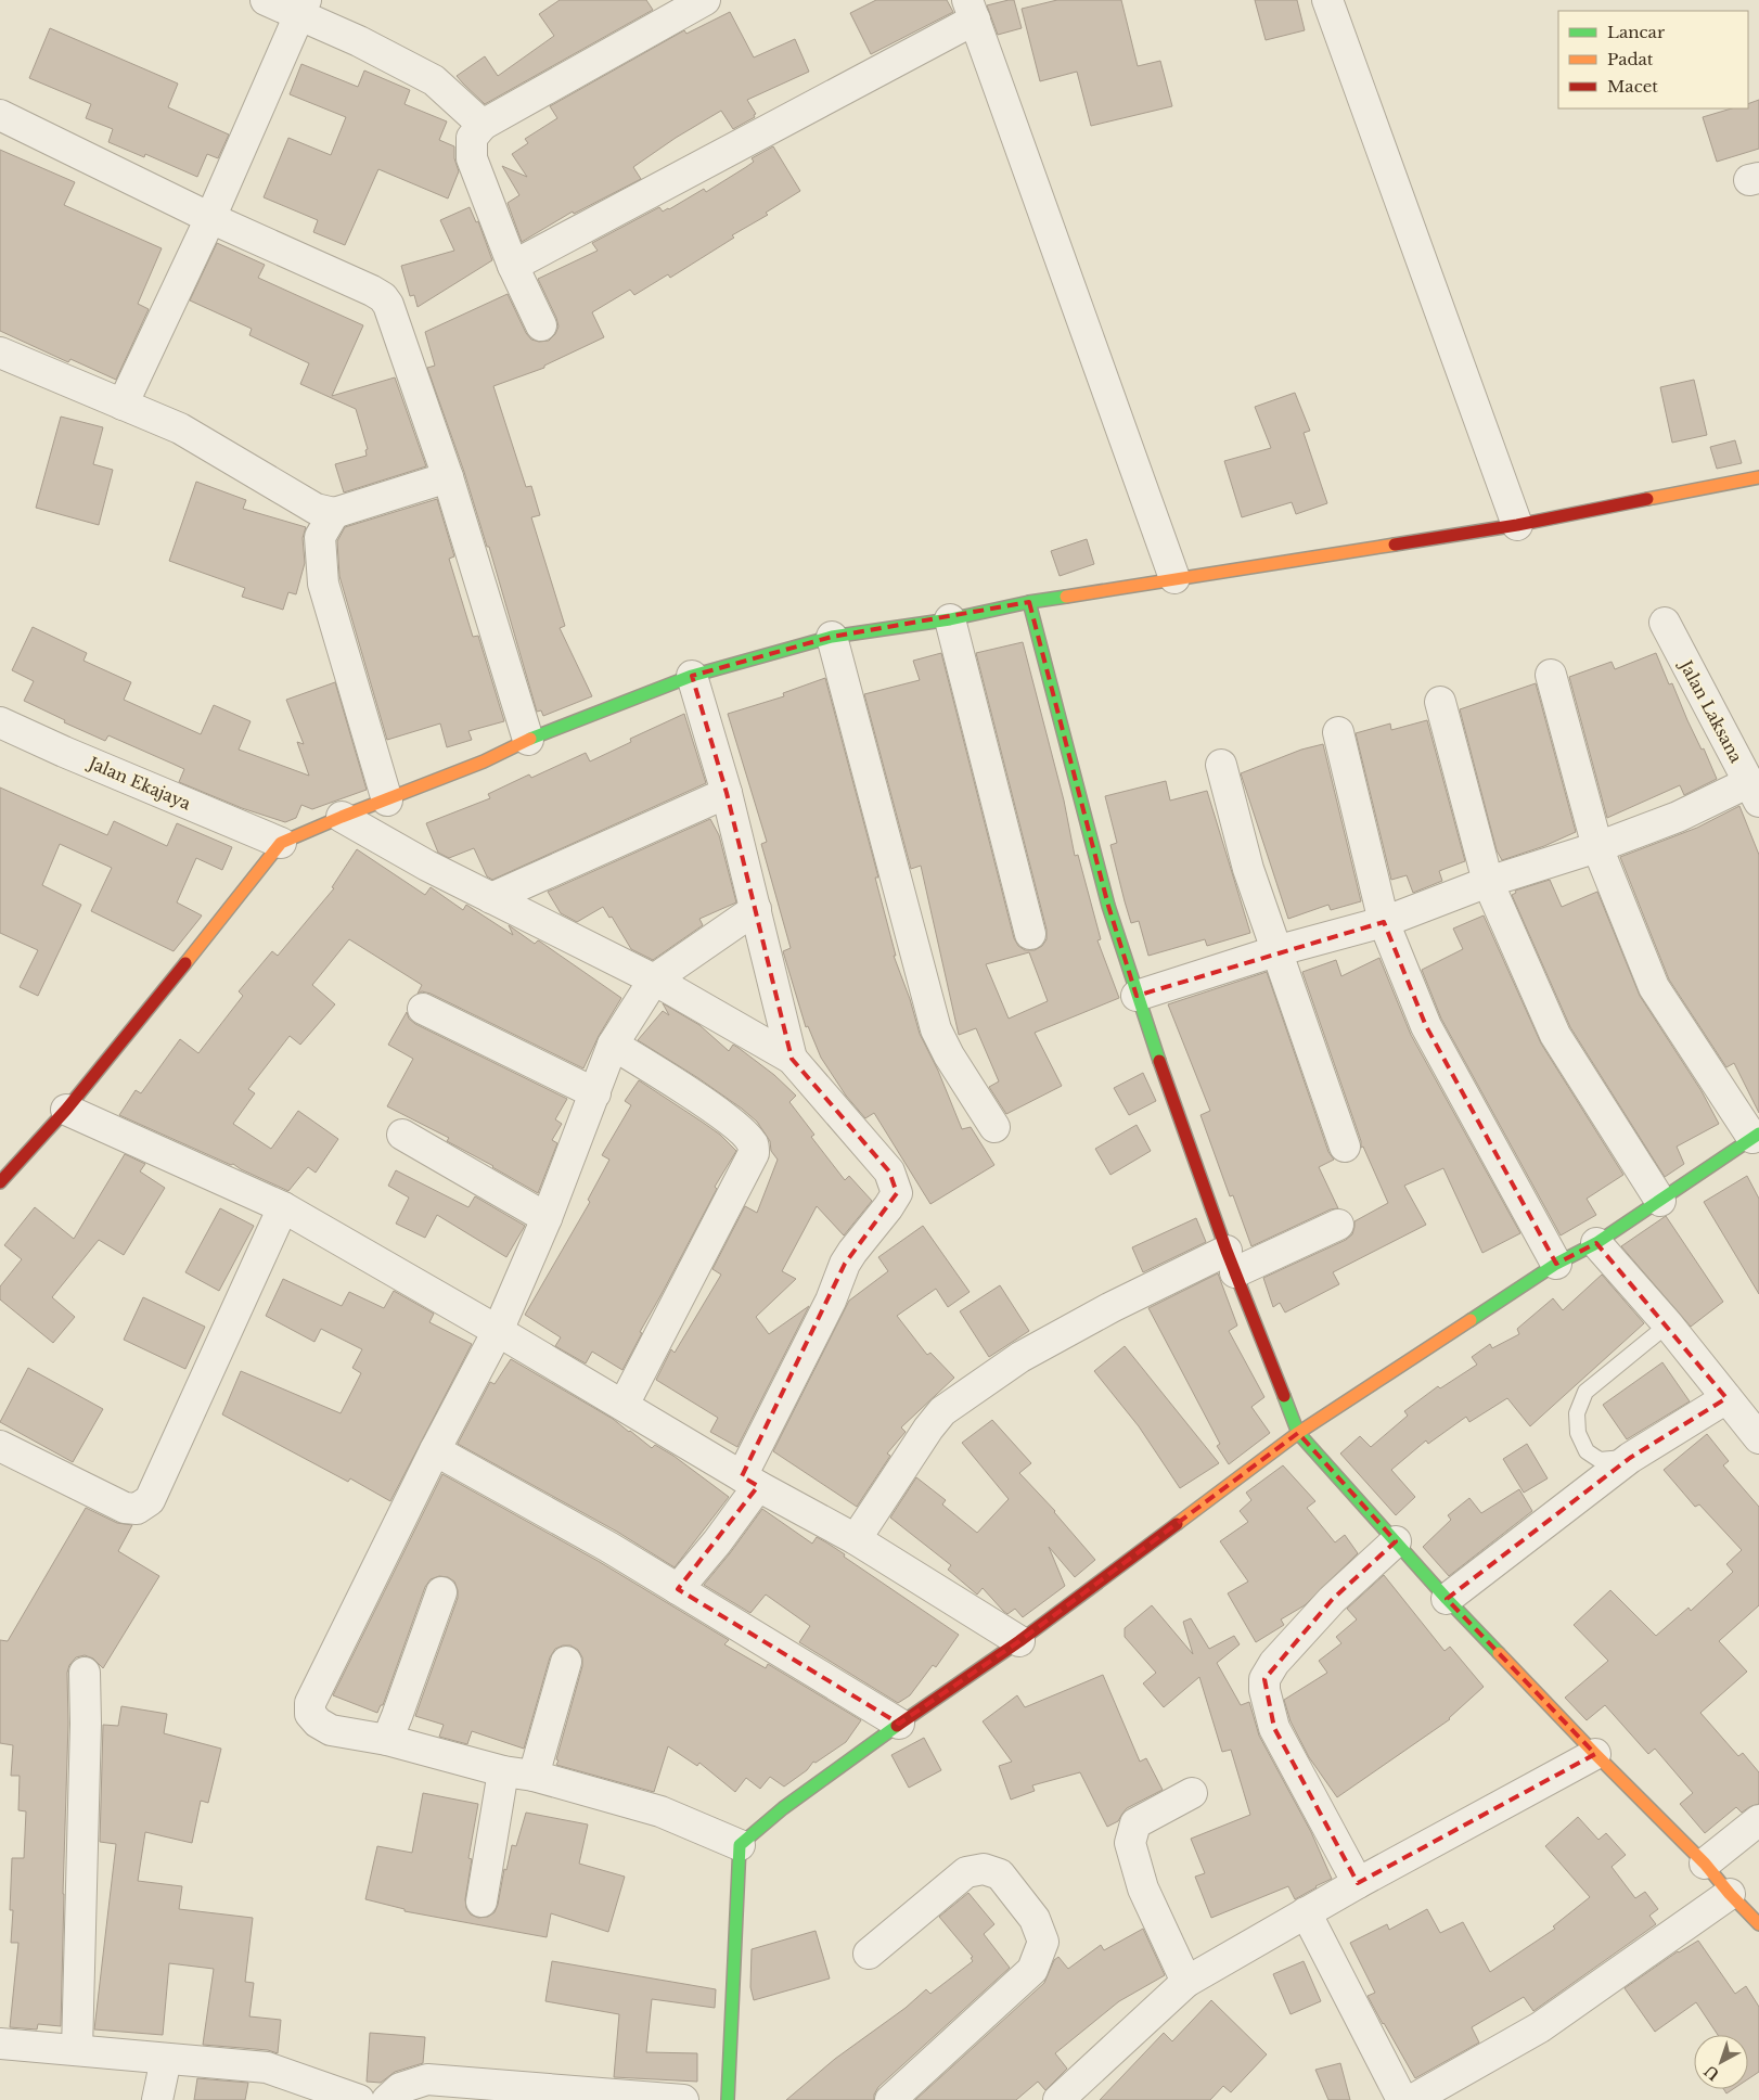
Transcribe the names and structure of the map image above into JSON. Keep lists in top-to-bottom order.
{
  "streets": {
    "street": ["Jalan Laksana", "Jalan Ekajaya"]
  },
  "legend": ["Lancar", "Padat", "Macet"],
  "north": "bottom left"
}
